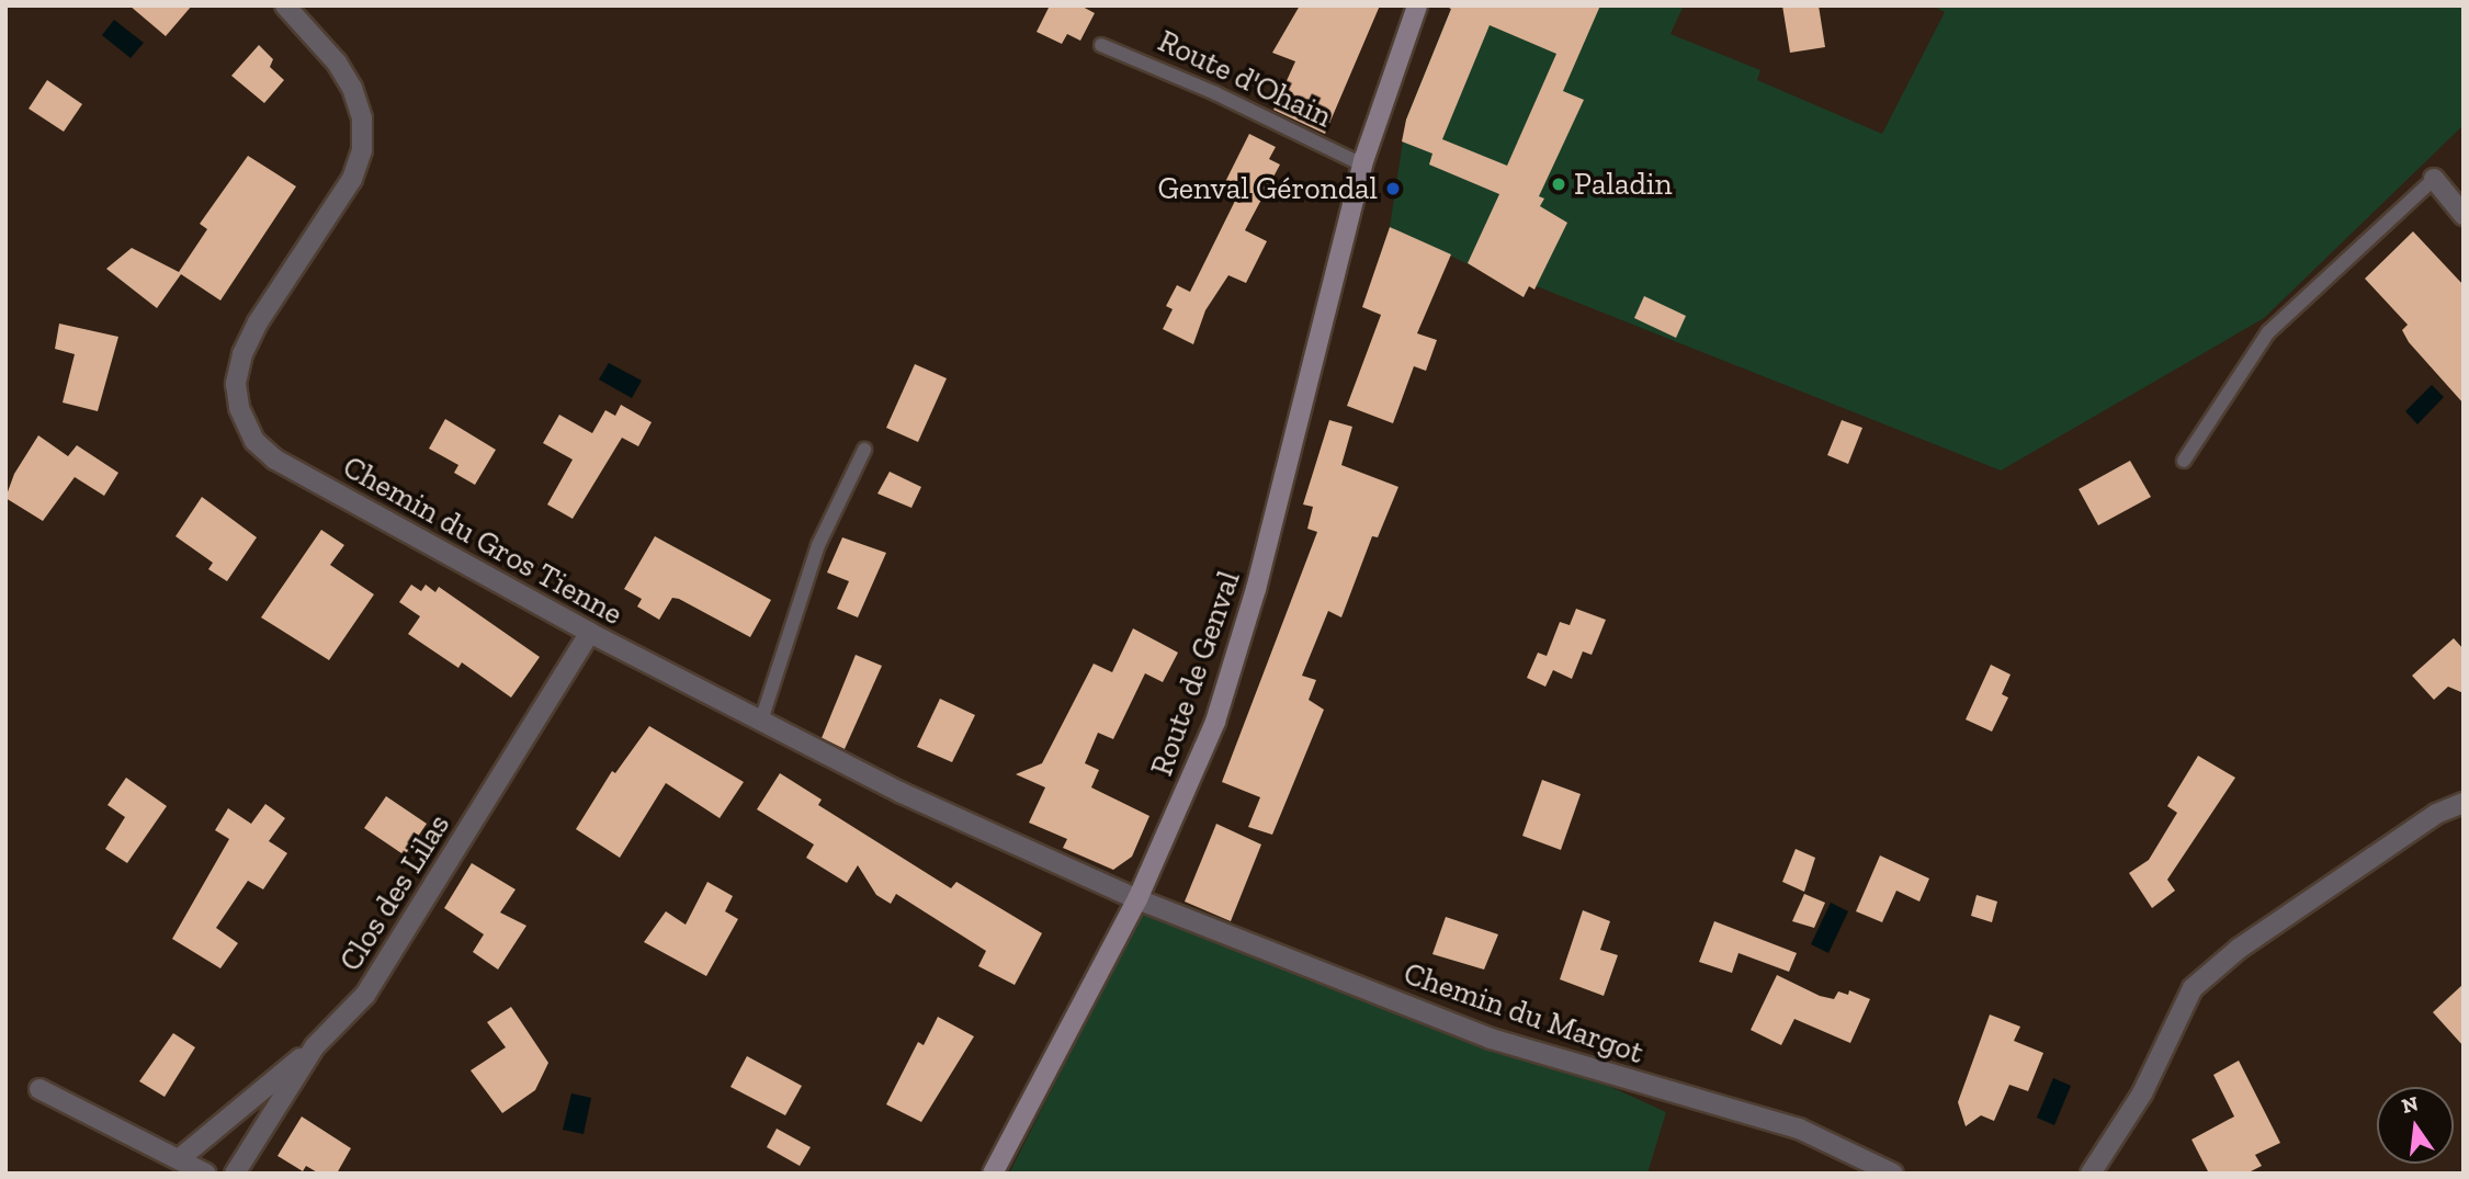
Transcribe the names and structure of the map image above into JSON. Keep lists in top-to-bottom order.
{
  "streets": {
    "main road": ["Route d'Ohain", "Route de Genval"],
    "street": ["Chemin du Gros Tienne", "Clos des Lilas", "Chemin du Margot"]
  },
  "crossings": [
    ["Route d'Ohain", "Route de Genval"],
    ["Chemin du Gros Tienne", "Route de Genval"],
    ["Chemin du Gros Tienne", "Clos des Lilas"],
    ["Chemin du Gros Tienne", "Chemin du Margot"],
    ["Route de Genval", "Chemin du Margot"]
  ],
  "places": ["Paladin", "Genval Gérondal"],
  "north": "top"
}
